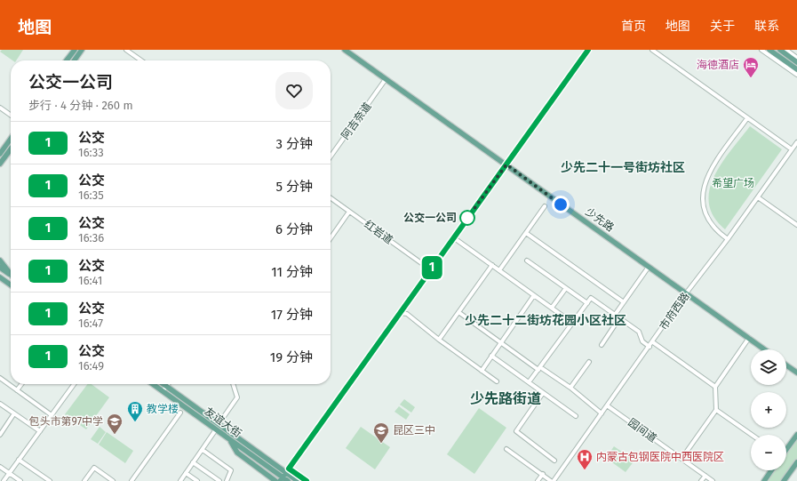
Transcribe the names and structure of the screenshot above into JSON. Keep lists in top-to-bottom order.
{
  "streets": {
    "main road": ["少先路", "友谊大街"],
    "street": [
      "阿吉奈道",
      "红岩道",
      "市府西路",
      "园间道"
    ]
  },
  "crossings": [
    ["阿吉奈道", "少先路"],
    ["少先路", "市府西路"],
    ["市府西路", "园间道"]
  ],
  "districts": ["少先二十一号街坊社区", "少先二十二街坊花园小区社区", "少先路街道"],
  "parks": ["希望广场"],
  "places": {
    "hotel": ["海德酒店"],
    "other": ["公交一公司"],
    "building": ["教学楼"],
    "school or university": ["包头市第97中学", "昆区三中"],
    "hospital": ["内蒙古包钢医院中西医院区"]
  },
  "lines": ["bus line 1"],
  "page": {
    "header": "地图",
    "nav": [
      "首页",
      "地图",
      "关于",
      "联系"
    ],
    "on_map": "1",
    "heading": ["公交一公司", "步行 · 4 分钟 · 260 m"],
    "list": [
      {
        "mark": "1",
        "name": "公交",
        "note": "16:33",
        "value": "3 分钟"
      },
      {
        "mark": "1",
        "name": "公交",
        "note": "16:35",
        "value": "5 分钟"
      },
      {
        "mark": "1",
        "name": "公交",
        "note": "16:36",
        "value": "6 分钟"
      },
      {
        "mark": "1",
        "name": "公交",
        "note": "16:41",
        "value": "11 分钟"
      },
      {
        "mark": "1",
        "name": "公交",
        "note": "16:47",
        "value": "17 分钟"
      },
      {
        "mark": "1",
        "name": "公交",
        "note": "16:49",
        "value": "19 分钟"
      }
    ],
    "map_buttons": ["+", "−"]
  }
}
